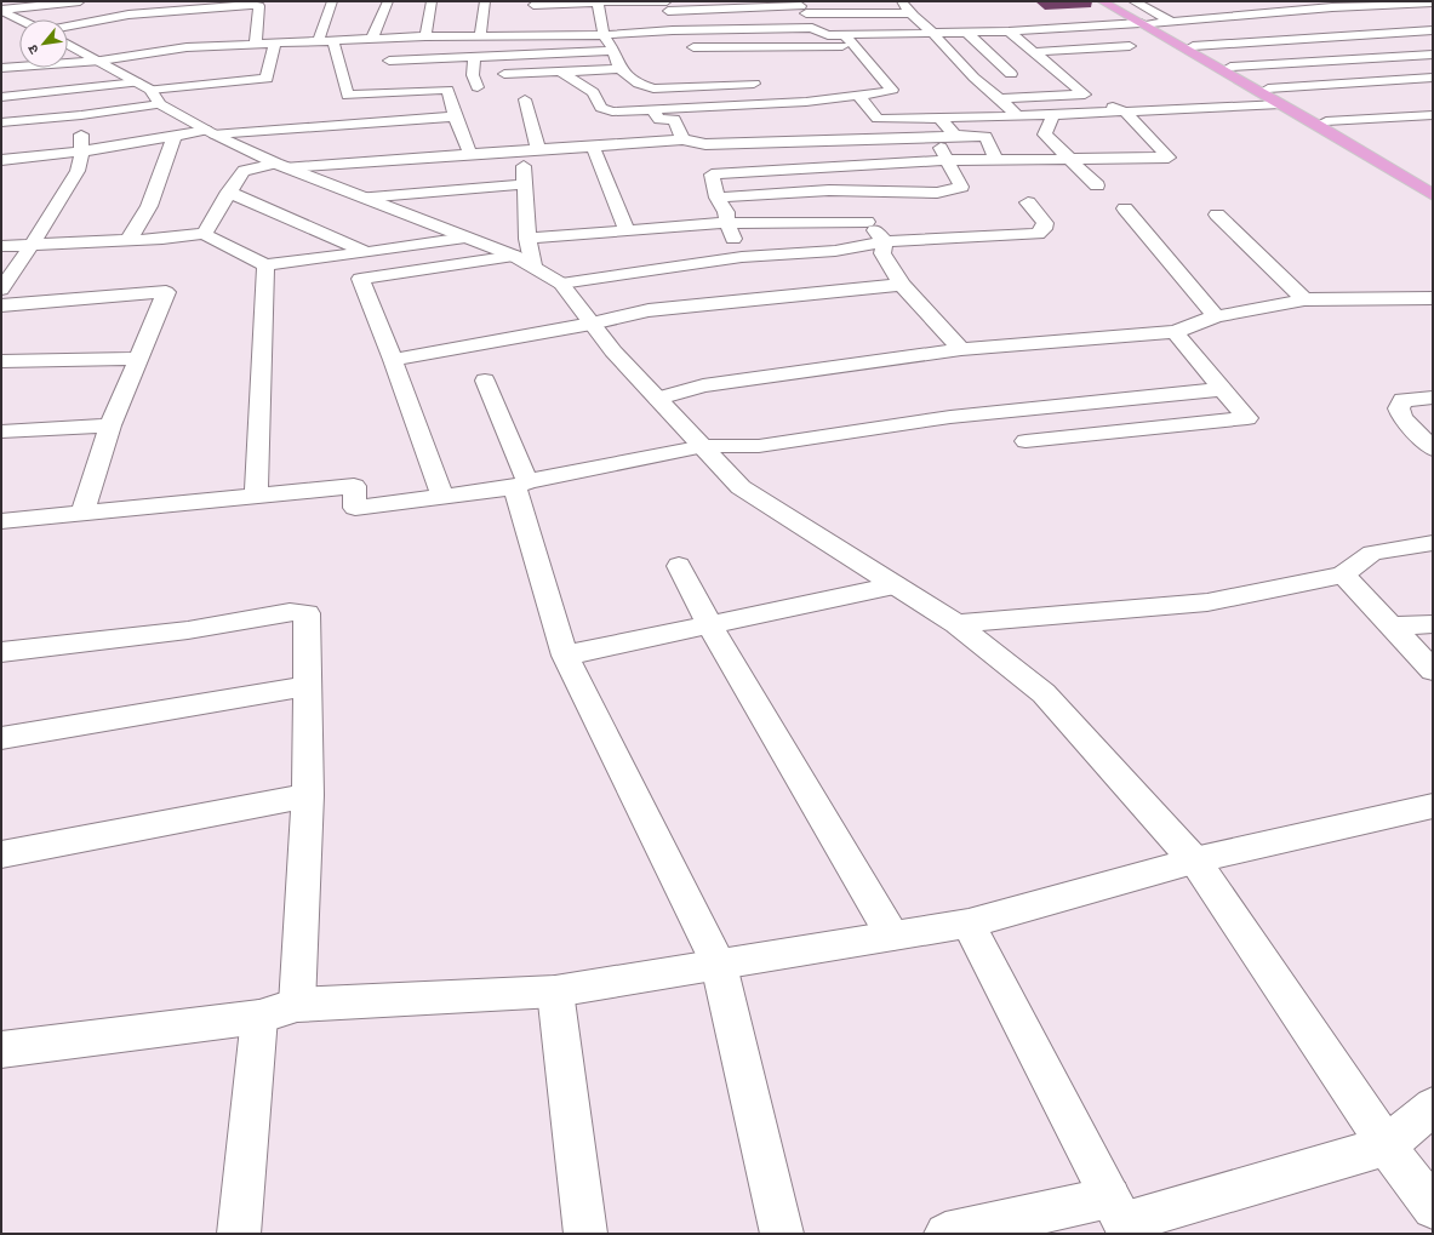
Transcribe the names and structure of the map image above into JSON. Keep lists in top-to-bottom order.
{
  "north": "bottom left"
}
